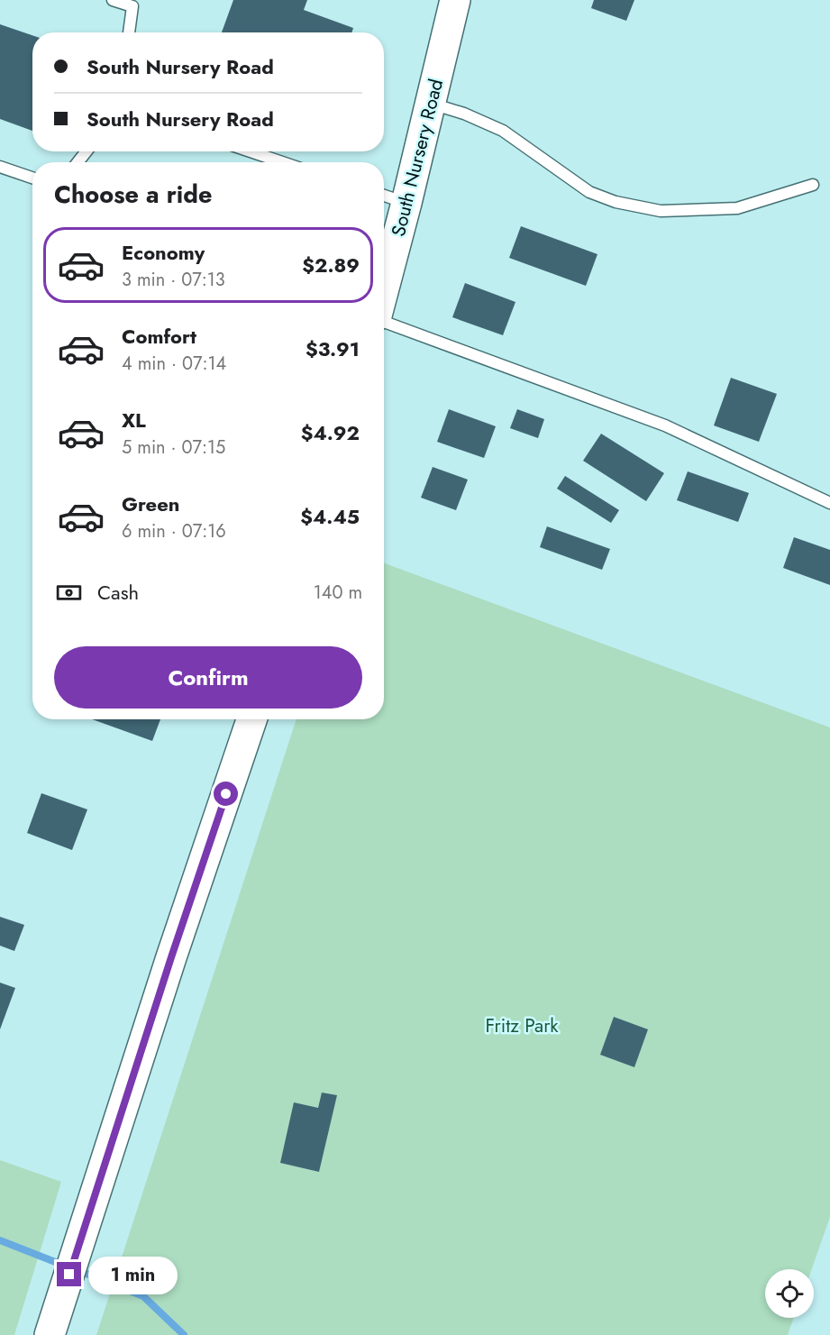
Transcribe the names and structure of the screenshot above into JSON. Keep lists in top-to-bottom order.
{
  "streets": {
    "street": ["South Nursery Road"]
  },
  "parks": ["Fritz Park"],
  "page": {
    "banner": ["South Nursery Road", "South Nursery Road"],
    "heading": "Choose a ride",
    "list": [
      {
        "name": "Economy",
        "note": "3 min · 07:13",
        "value": "$2.89"
      },
      {
        "name": "Comfort",
        "note": "4 min · 07:14",
        "value": "$3.91"
      },
      {
        "name": "XL",
        "note": "5 min · 07:15",
        "value": "$4.92"
      },
      {
        "name": "Green",
        "note": "6 min · 07:16",
        "value": "$4.45"
      }
    ],
    "pay": ["Cash", "140 m"],
    "buttons": "Confirm",
    "bubble": "1 min"
  }
}
